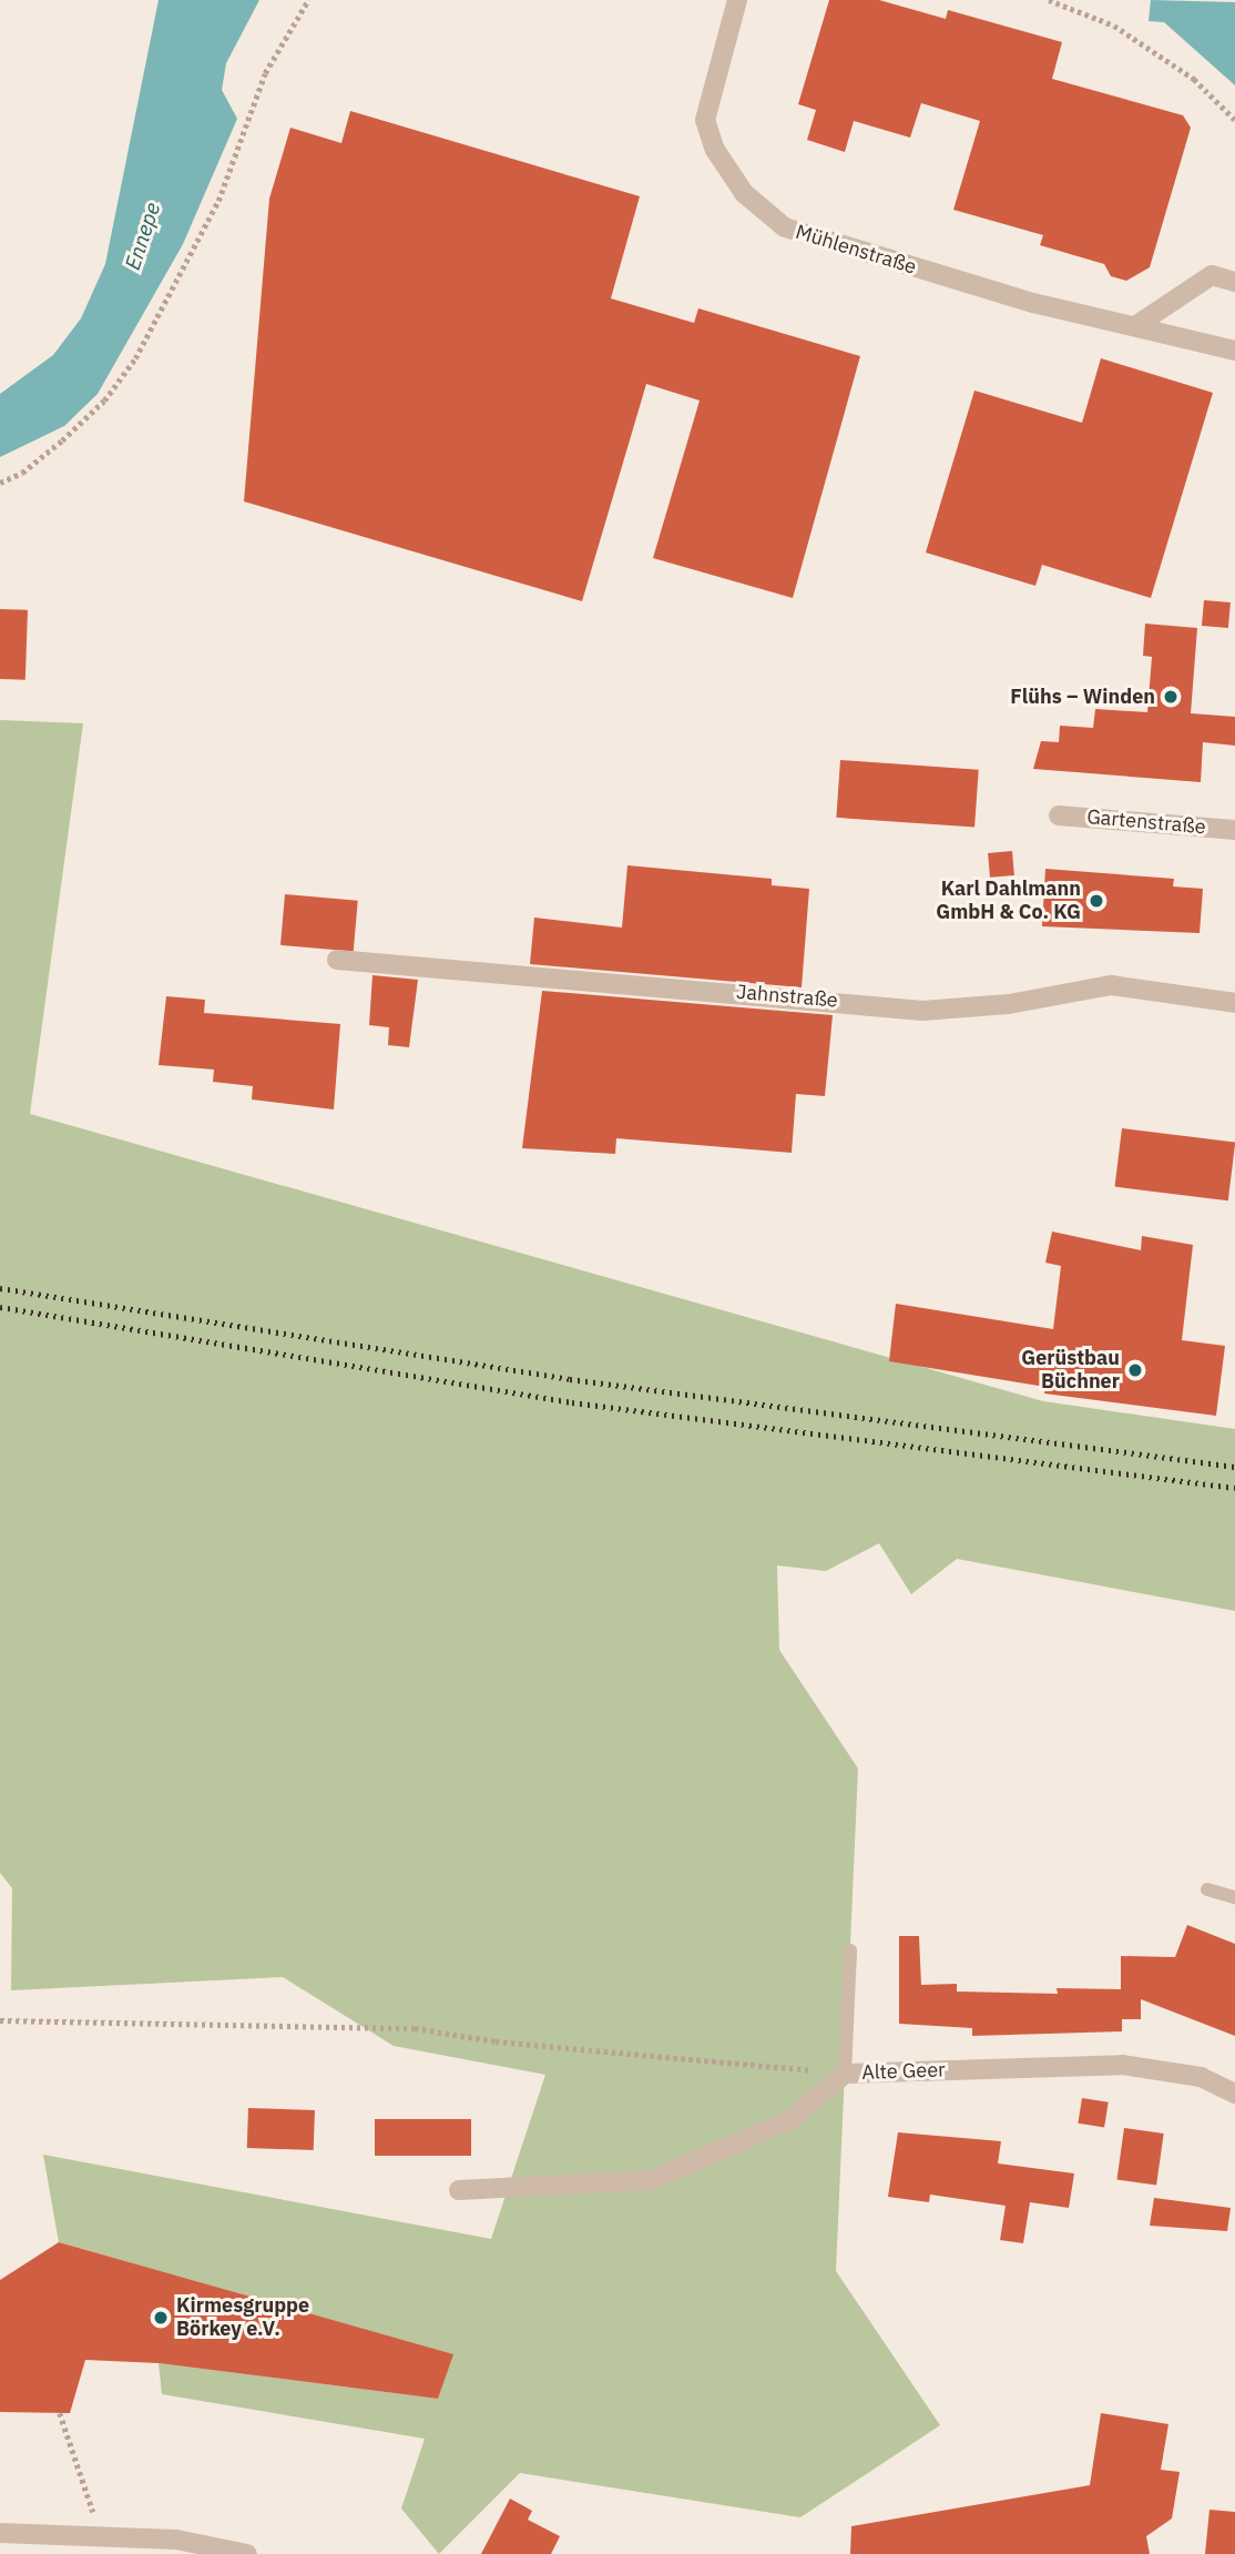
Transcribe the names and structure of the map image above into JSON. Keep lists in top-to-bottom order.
{
  "streets": {
    "street": [
      "Mühlenstraße",
      "Gartenstraße",
      "Jahnstraße",
      "Alte Geer"
    ]
  },
  "water": ["Ennepe"],
  "places": [
    "Flühs – Winden",
    "Karl Dahlmann GmbH & Co. KG",
    "Gerüstbau Büchner",
    "Kirmesgruppe Börkey e.V."
  ]
}
